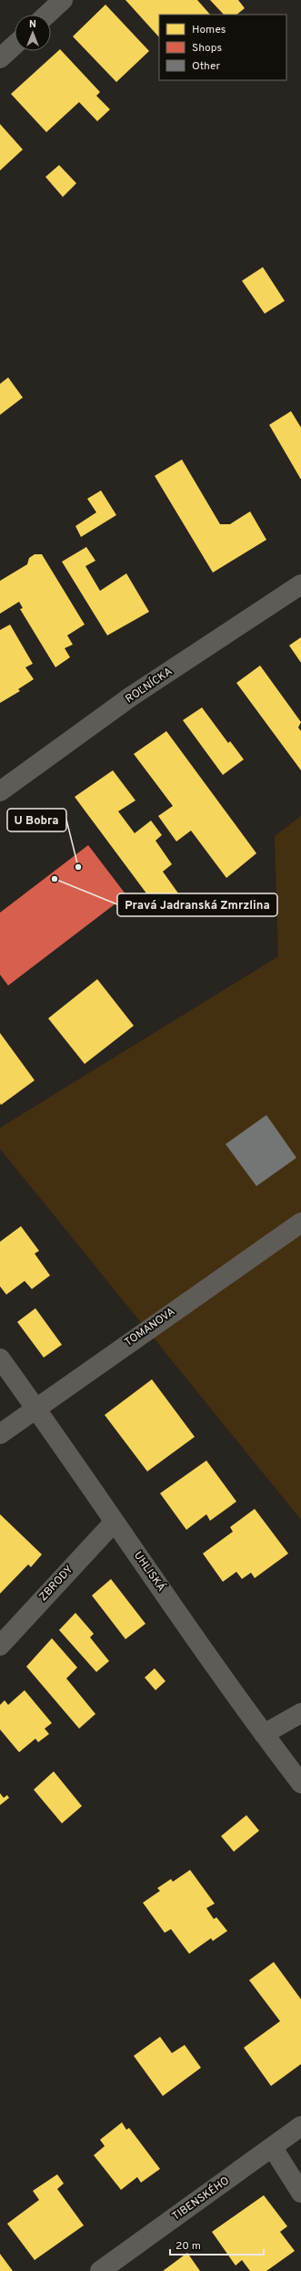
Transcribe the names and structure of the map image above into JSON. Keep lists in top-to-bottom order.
{
  "streets": {
    "street": [
      "ROĽNÍCKA",
      "TOMANOVA",
      "UHLISKÁ",
      "ZBRODY",
      "TIBENSKÉHO"
    ]
  },
  "crossings": [
    ["TOMANOVA", "UHLISKÁ"],
    ["UHLISKÁ", "ZBRODY"]
  ],
  "places": ["U Bobra", "Pravá Jadranská Zmrzlina"],
  "legend": ["Homes", "Shops", "Other"],
  "scale_bar": "20 m",
  "north": "top"
}
